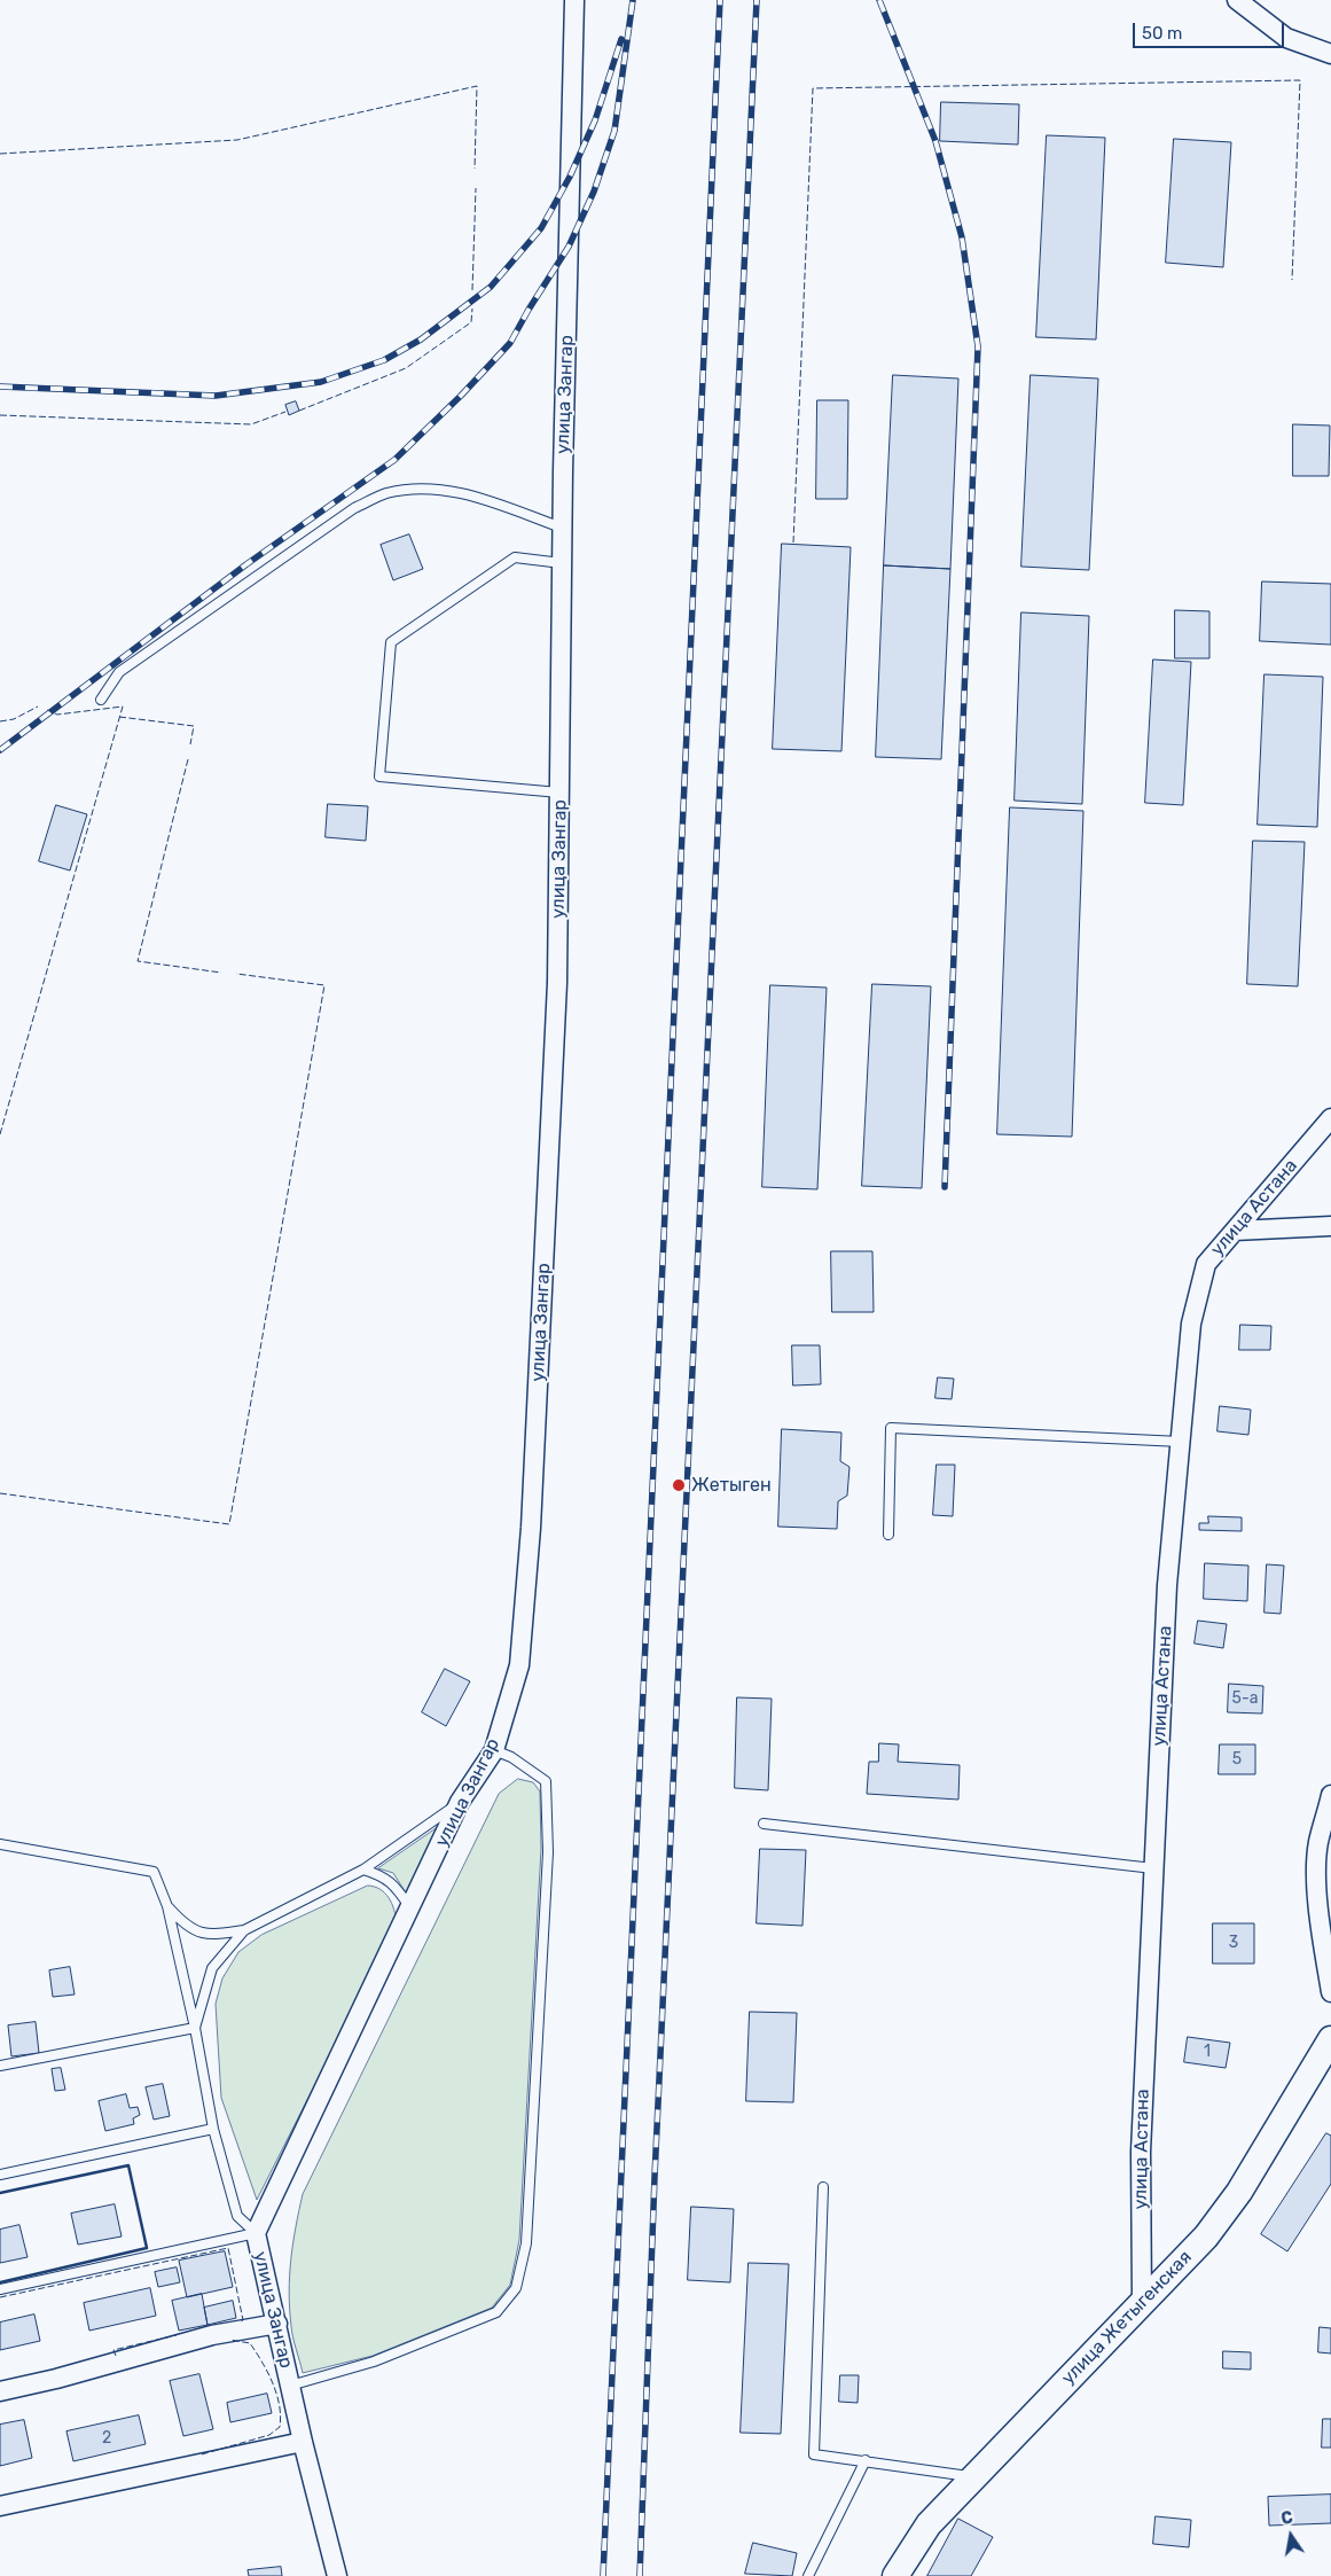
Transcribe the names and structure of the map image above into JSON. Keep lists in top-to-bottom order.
{
  "streets": {
    "main road": ["улица Жетыгенская"],
    "street": ["улица Зангар", "улица Астана"]
  },
  "crossings": [
    ["улица Астана", "улица Жетыгенская"]
  ],
  "places": ["Жетыген"],
  "house_numbers": [
    "5-а",
    "5",
    "3",
    "1",
    "2"
  ],
  "scale_bar": "50 m",
  "north": "top"
}
